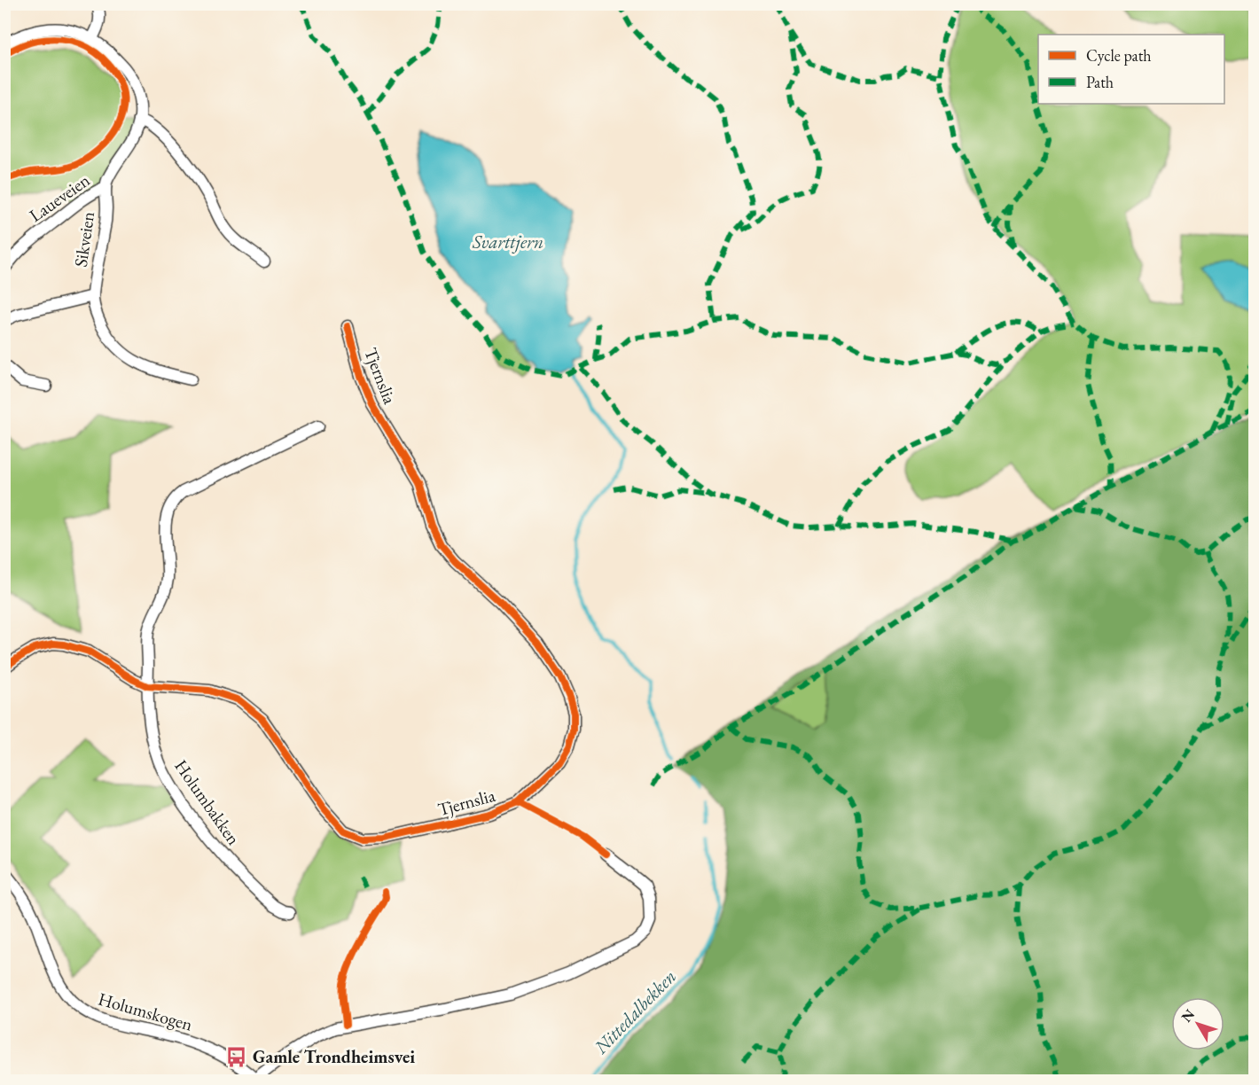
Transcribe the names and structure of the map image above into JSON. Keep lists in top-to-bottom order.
{
  "streets": {
    "street": [
      "Laueveien",
      "Sikveien",
      "Tjernslia",
      "Holumbakken",
      "Holumskogen"
    ]
  },
  "crossings": [
    ["Laueveien", "Sikveien"],
    ["Tjernslia", "Holumbakken"]
  ],
  "water": ["Svarttjern", "Nittedalbekken"],
  "places": {
    "bus stop": ["Gamle Trondheimsvei"]
  },
  "legend": ["Cycle path", "Path"],
  "north": "top left"
}
